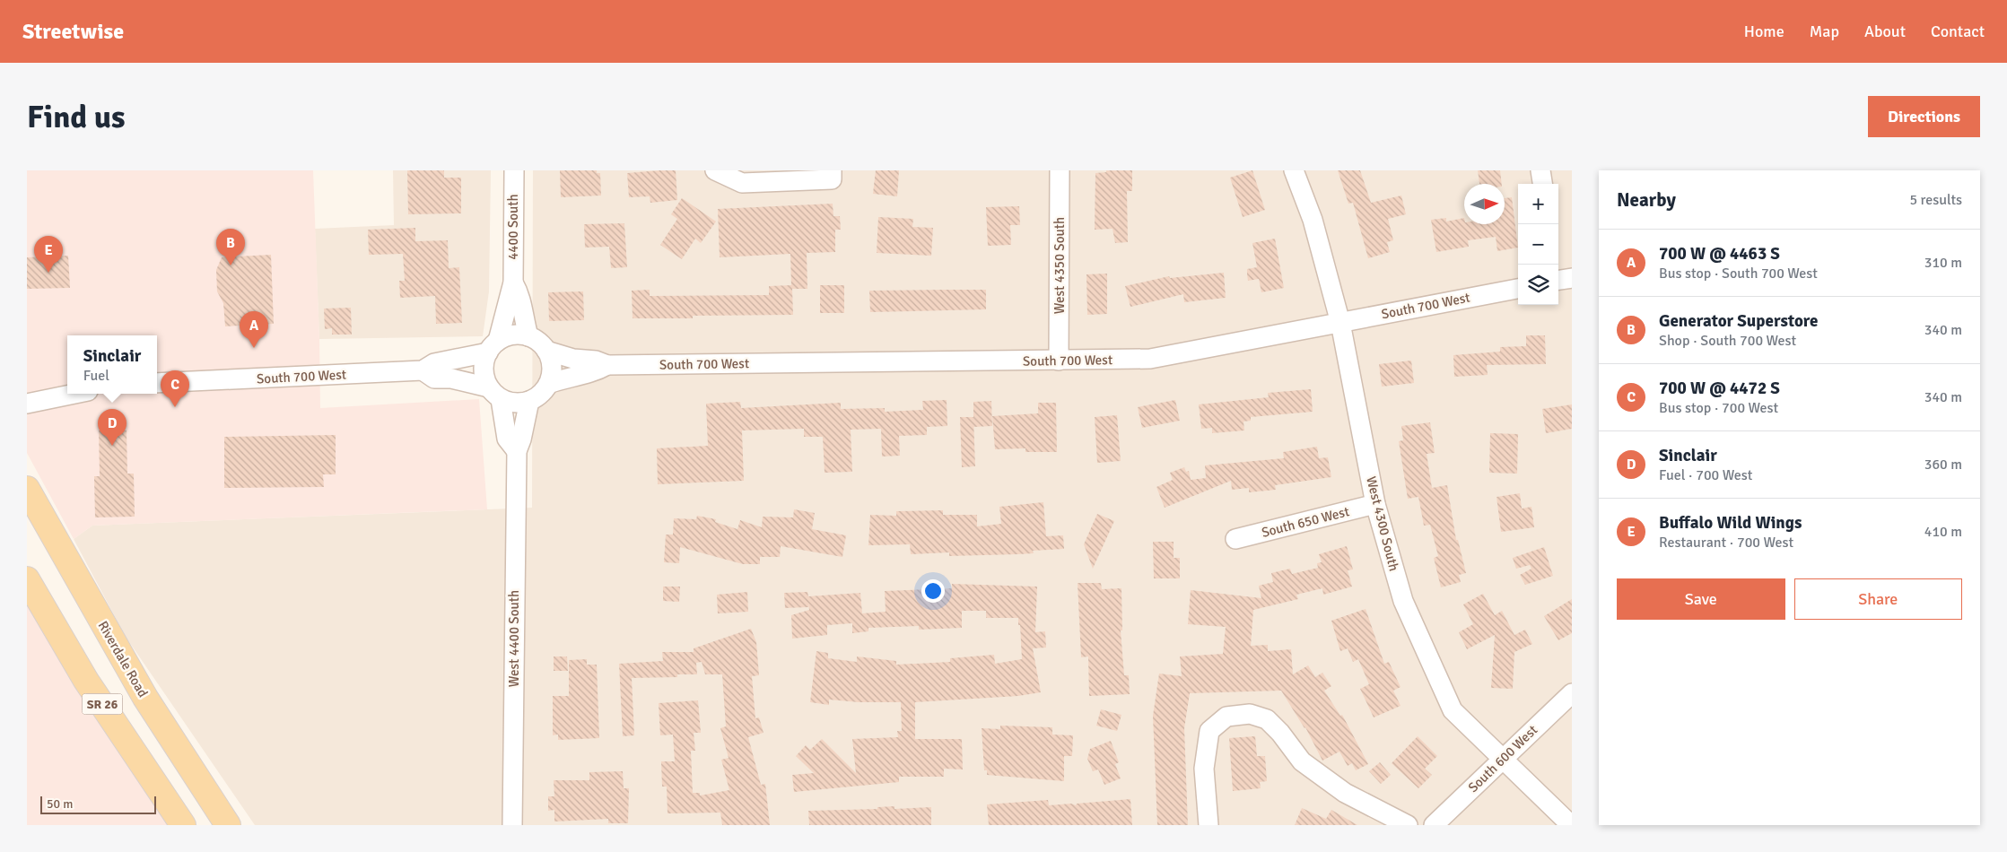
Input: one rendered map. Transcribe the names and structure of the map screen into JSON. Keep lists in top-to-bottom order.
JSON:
{
  "streets": {
    "main road": ["Riverdale Road", "SR 26"],
    "street": [
      "4400 South",
      "West 4350 South",
      "South 700 West",
      "South 650 West",
      "West 4300 South",
      "West 4400 South",
      "South 600 West"
    ]
  },
  "crossings": [
    ["West 4350 South", "South 700 West"],
    ["South 700 West", "West 4300 South"],
    ["South 700 West", "West 4400 South"],
    ["South 650 West", "West 4300 South"],
    ["West 4300 South", "South 600 West"]
  ],
  "scale_bar": "50 m",
  "north": "right",
  "page": {
    "header": "Streetwise",
    "nav": [
      "Home",
      "Map",
      "About",
      "Contact"
    ],
    "buttons": [
      "Directions",
      ["Save", "Share"]
    ],
    "title": "Find us",
    "heading": ["Nearby", "5 results"],
    "map_buttons": ["+", "−"],
    "pins": [
      "B",
      "E",
      "A",
      "C",
      "D"
    ],
    "list": [
      {
        "mark": "A",
        "name": "700 W @ 4463 S",
        "note": "Bus stop · South 700 West",
        "value": "310 m"
      },
      {
        "mark": "B",
        "name": "Generator Superstore",
        "note": "Shop · South 700 West",
        "value": "340 m"
      },
      {
        "mark": "C",
        "name": "700 W @ 4472 S",
        "note": "Bus stop · 700 West",
        "value": "340 m"
      },
      {
        "mark": "D",
        "name": "Sinclair",
        "note": "Fuel · 700 West",
        "value": "360 m"
      },
      {
        "mark": "E",
        "name": "Buffalo Wild Wings",
        "note": "Restaurant · 700 West",
        "value": "410 m"
      }
    ],
    "popup": ["Sinclair", "Fuel"],
    "scale": "50 m"
  }
}
